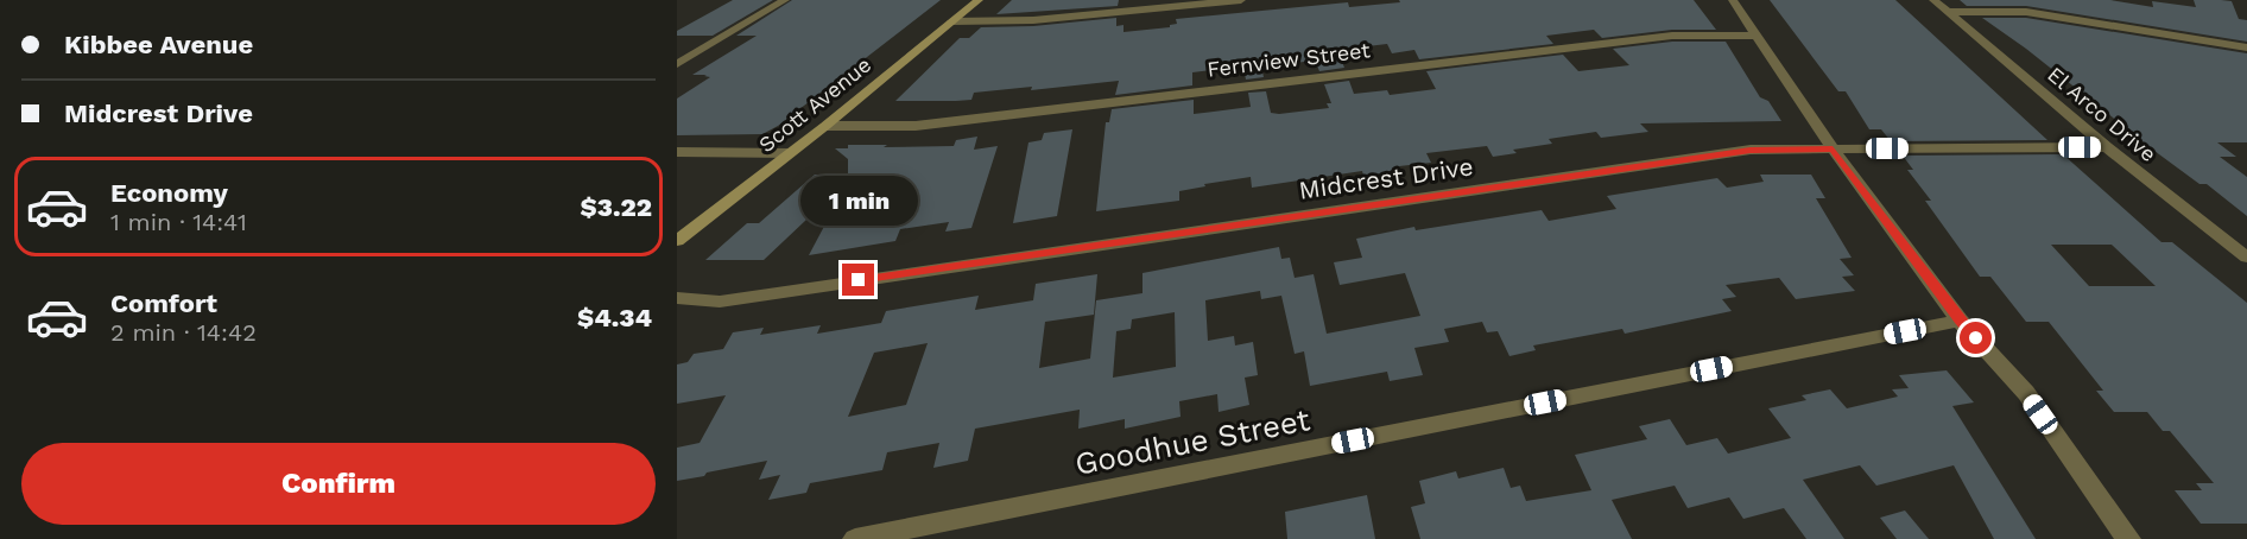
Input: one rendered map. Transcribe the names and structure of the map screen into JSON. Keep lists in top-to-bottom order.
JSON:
{
  "streets": {
    "street": [
      "Fernview Street",
      "Scott Avenue",
      "El Arco Drive",
      "Midcrest Drive",
      "Goodhue Street"
    ]
  },
  "crossings": [
    ["Fernview Street", "Scott Avenue"],
    ["El Arco Drive", "Midcrest Drive"]
  ],
  "page": {
    "banner": ["Kibbee Avenue", "Midcrest Drive"],
    "list": [
      {
        "name": "Economy",
        "note": "1 min · 14:41",
        "value": "$3.22"
      },
      {
        "name": "Comfort",
        "note": "2 min · 14:42",
        "value": "$4.34"
      }
    ],
    "bubble": "1 min",
    "buttons": "Confirm"
  }
}
